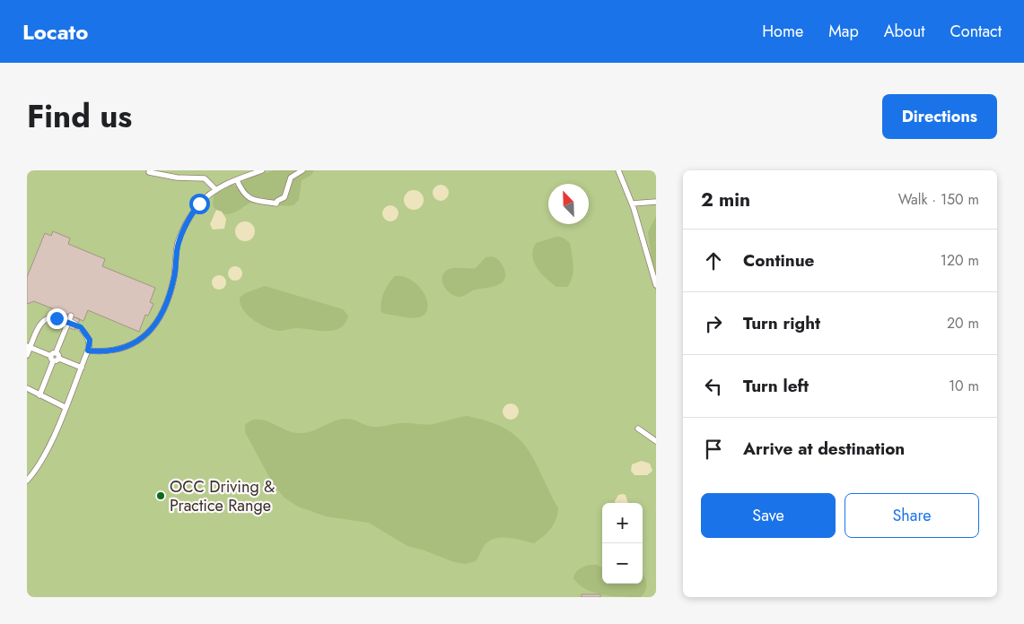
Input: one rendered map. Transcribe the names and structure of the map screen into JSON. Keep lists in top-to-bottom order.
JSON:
{
  "places": ["OCC Driving & Practice Range"],
  "north": "top left",
  "page": {
    "header": "Locato",
    "nav": [
      "Home",
      "Map",
      "About",
      "Contact"
    ],
    "title": "Find us",
    "buttons": [
      "Directions",
      ["Save", "Share"]
    ],
    "heading": ["2 min", "Walk · 150 m"],
    "list": [
      ["Continue", "120 m"],
      ["Turn right", "20 m"],
      ["Turn left", "10 m"],
      "Arrive at destination"
    ],
    "map_buttons": ["+", "−"]
  }
}
